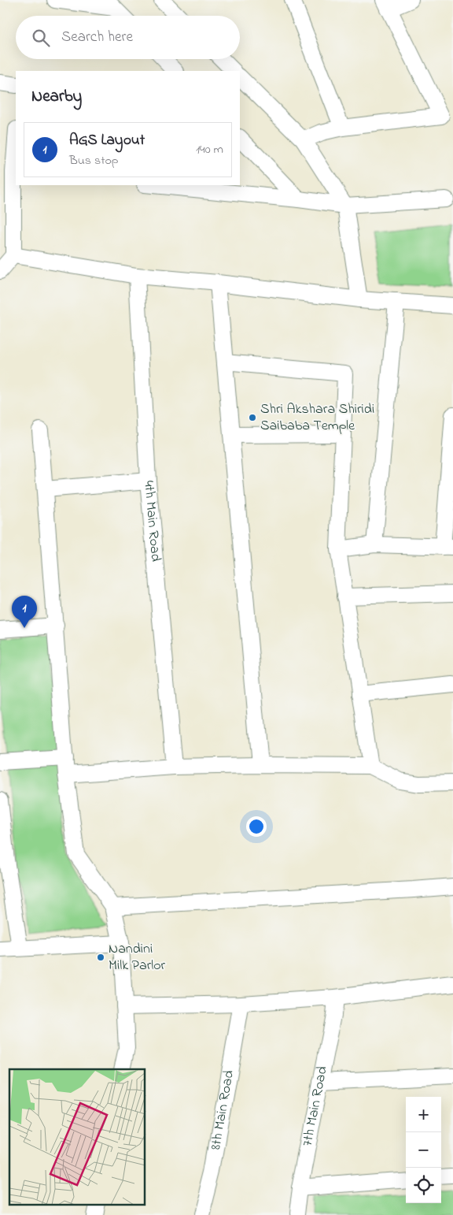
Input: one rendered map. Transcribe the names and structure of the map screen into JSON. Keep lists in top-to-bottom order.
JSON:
{
  "streets": {
    "street": ["4th Main Road", "7th Main Road", "8th Main Road"]
  },
  "places": ["Shri Akshara Shiridi Saibaba Temple", "Nandini Milk Parlor"],
  "page": {
    "search": "Search here",
    "heading": "Nearby",
    "list": [
      {
        "mark": "1",
        "name": "AGS Layout",
        "note": "Bus stop",
        "value": "140 m"
      }
    ],
    "pins": "1",
    "map_buttons": ["+", "−"]
  }
}
